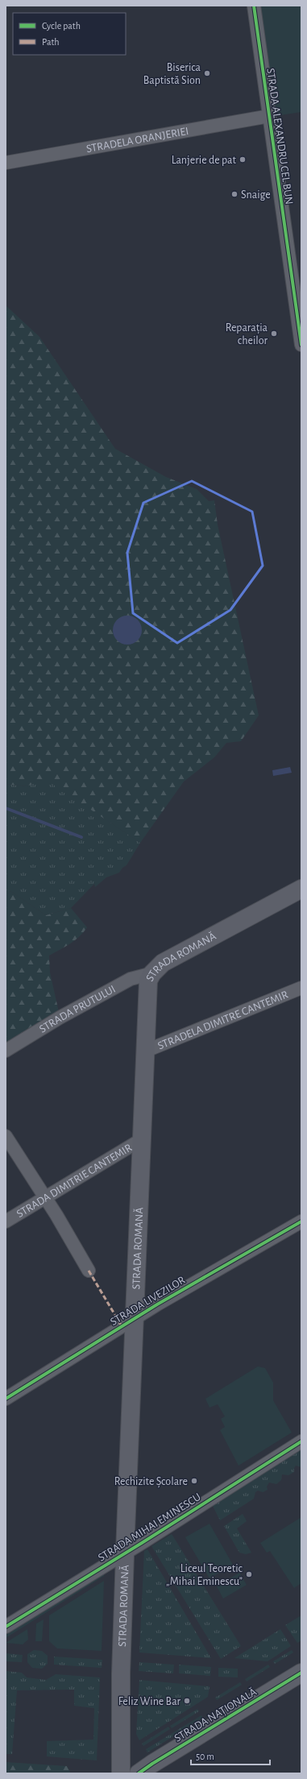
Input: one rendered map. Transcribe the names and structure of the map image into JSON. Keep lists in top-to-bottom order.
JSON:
{
  "streets": {
    "main road": ["STRADA ROMANĂ", "STRADA NAȚIONALĂ"],
    "street": [
      "STRADA ALEXANDRU CEL BUN",
      "STRADELA ORANJERIEI",
      "STRADA PRUTULUI",
      "STRADELA DIMITRE CANTEMIR",
      "STRADA DIMITRIE CANTEMIR",
      "STRADA LIVEZILOR",
      "STRADA MIHAI EMINESCU"
    ]
  },
  "crossings": [
    ["STRADA ALEXANDRU CEL BUN", "STRADELA ORANJERIEI"],
    ["STRADA ROMANĂ", "STRADA PRUTULUI"],
    ["STRADA ROMANĂ", "STRADELA DIMITRE CANTEMIR"],
    ["STRADA ROMANĂ", "STRADA DIMITRIE CANTEMIR"],
    ["STRADA ROMANĂ", "STRADA LIVEZILOR"],
    ["STRADA ROMANĂ", "STRADA MIHAI EMINESCU"]
  ],
  "places": [
    "Biserica Baptistă Sion",
    "Lanjerie de pat",
    "Snaige",
    "Reparația cheilor",
    "Rechizite Școlare",
    "Liceul Teoretic „Mihai Eminescu”",
    "Feliz Wine Bar"
  ],
  "legend": ["Cycle path", "Path"],
  "scale_bar": "50 m"
}
